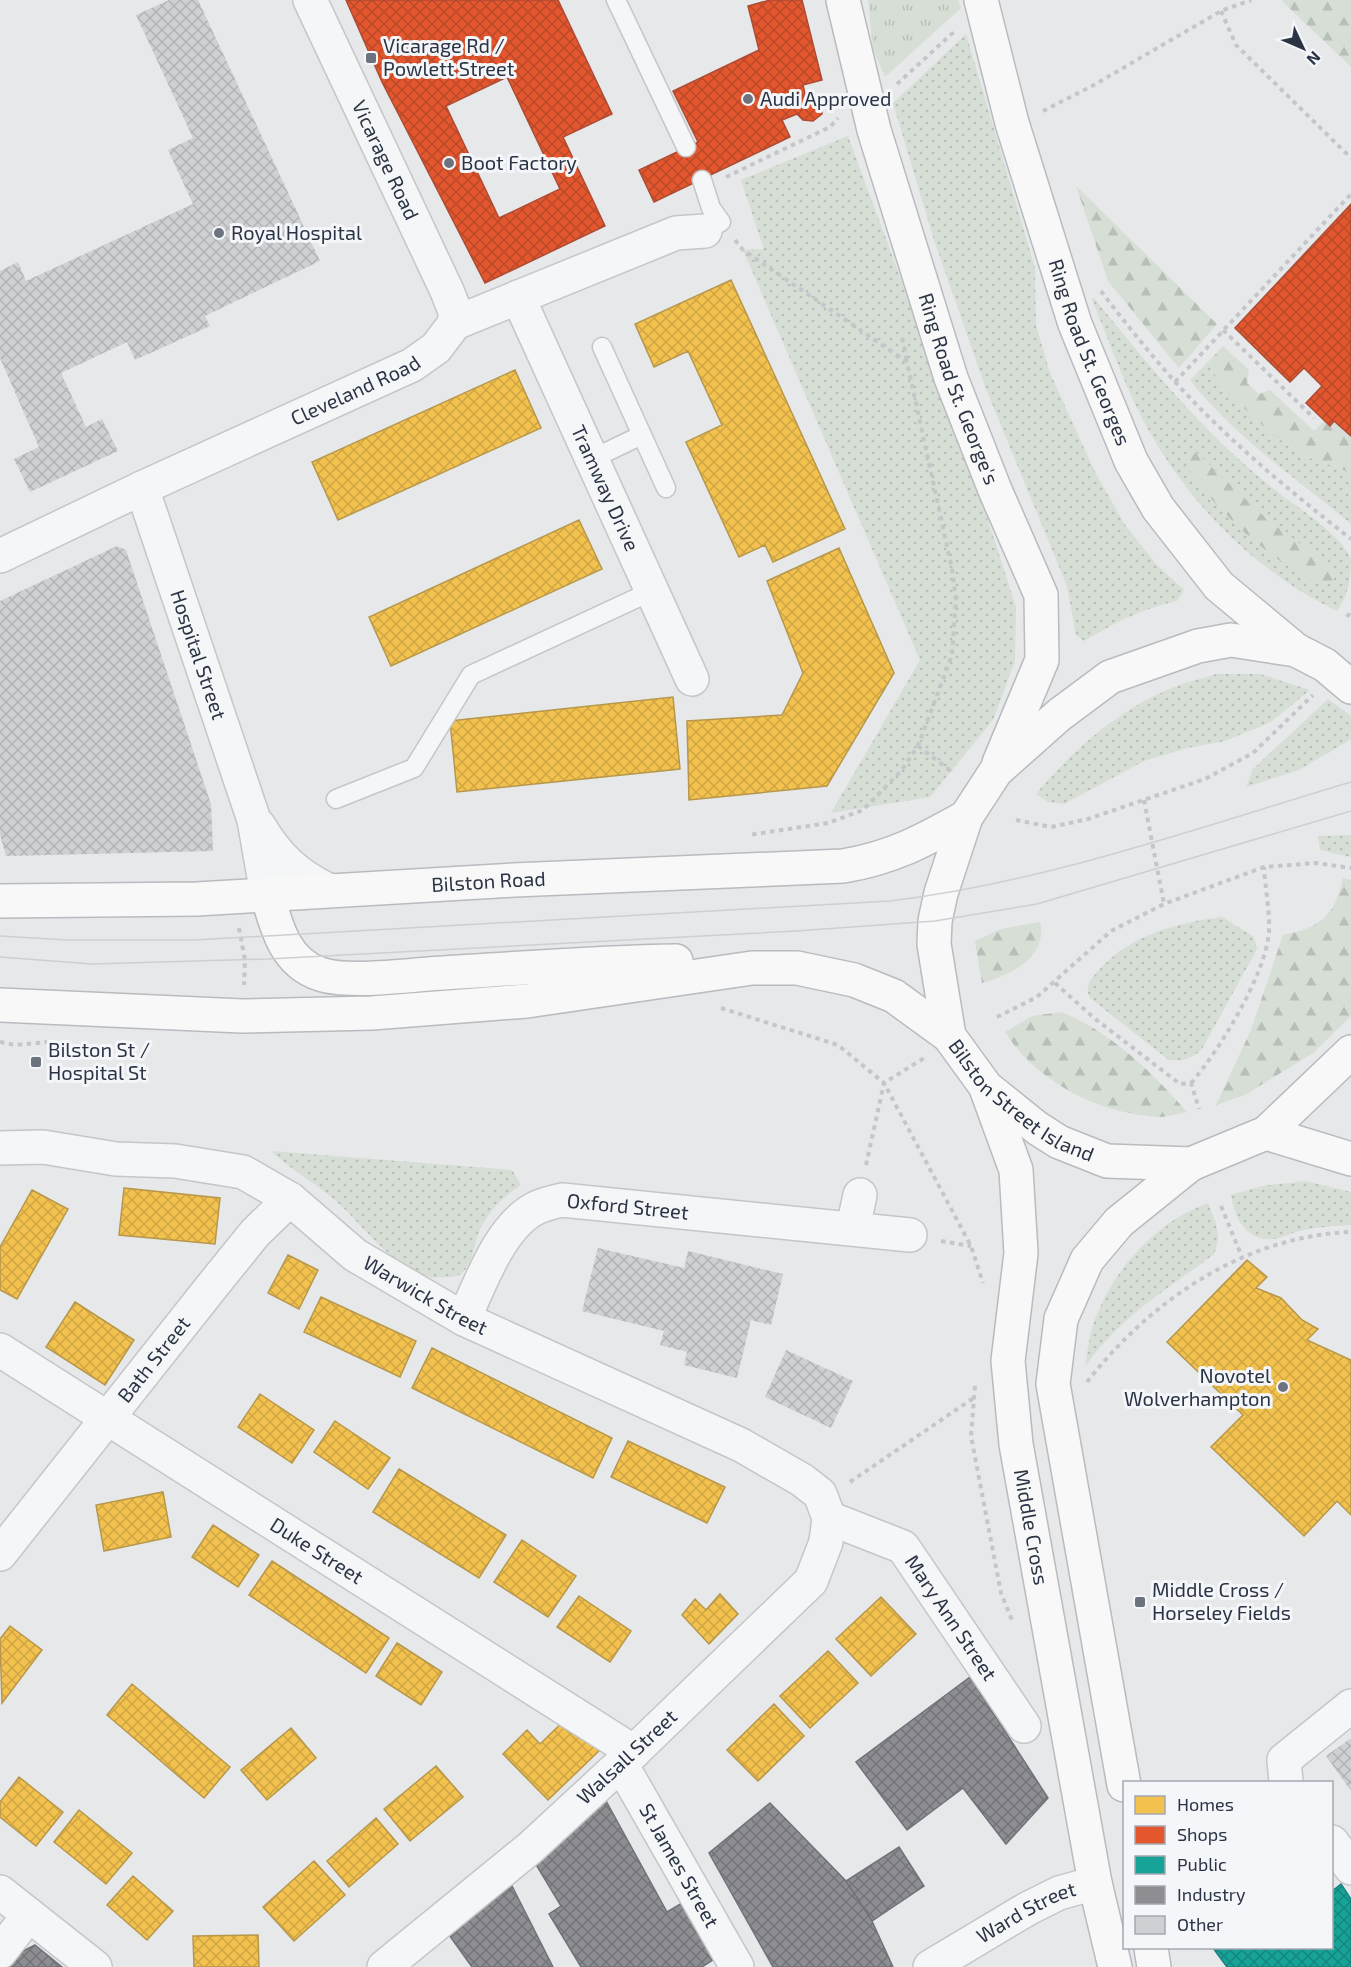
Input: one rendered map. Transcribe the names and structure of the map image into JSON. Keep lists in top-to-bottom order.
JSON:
{
  "streets": {
    "highway": [
      "Ring Road St. Georges",
      "Ring Road St. George's",
      "Bilston Road",
      "Bilston Street Island",
      "Middle Cross"
    ],
    "street": [
      "Vicarage Road",
      "Cleveland Road",
      "Tramway Drive",
      "Hospital Street",
      "Oxford Street",
      "Warwick Street",
      "Bath Street",
      "Duke Street",
      "Mary Ann Street",
      "Walsall Street",
      "St James Street",
      "Ward Street"
    ]
  },
  "crossings": [
    ["Vicarage Road", "Cleveland Road"],
    ["Ring Road St. Georges", "Bilston Street Island"],
    ["Cleveland Road", "Hospital Street"],
    ["Ring Road St. George's", "Bilston Street Island"],
    ["Bilston Road", "Bilston Street Island"],
    ["Bilston Street Island", "Middle Cross"],
    ["Oxford Street", "Warwick Street"],
    ["Warwick Street", "Bath Street"],
    ["Warwick Street", "Mary Ann Street"],
    ["Warwick Street", "Walsall Street"],
    ["Bath Street", "Duke Street"],
    ["Middle Cross", "Ward Street"],
    ["Duke Street", "Walsall Street"],
    ["Duke Street", "St James Street"],
    ["Mary Ann Street", "Walsall Street"],
    ["Walsall Street", "St James Street"]
  ],
  "places": {
    "transit": ["Vicarage Rd / Powlett Street", "Bilston St / Hospital St", "Middle Cross / Horseley Fields"],
    "other": [
      "Audi Approved",
      "Boot Factory",
      "Royal Hospital",
      "Novotel Wolverhampton"
    ]
  },
  "legend": [
    "Homes",
    "Shops",
    "Public",
    "Industry",
    "Other"
  ],
  "north": "bottom right"
}
